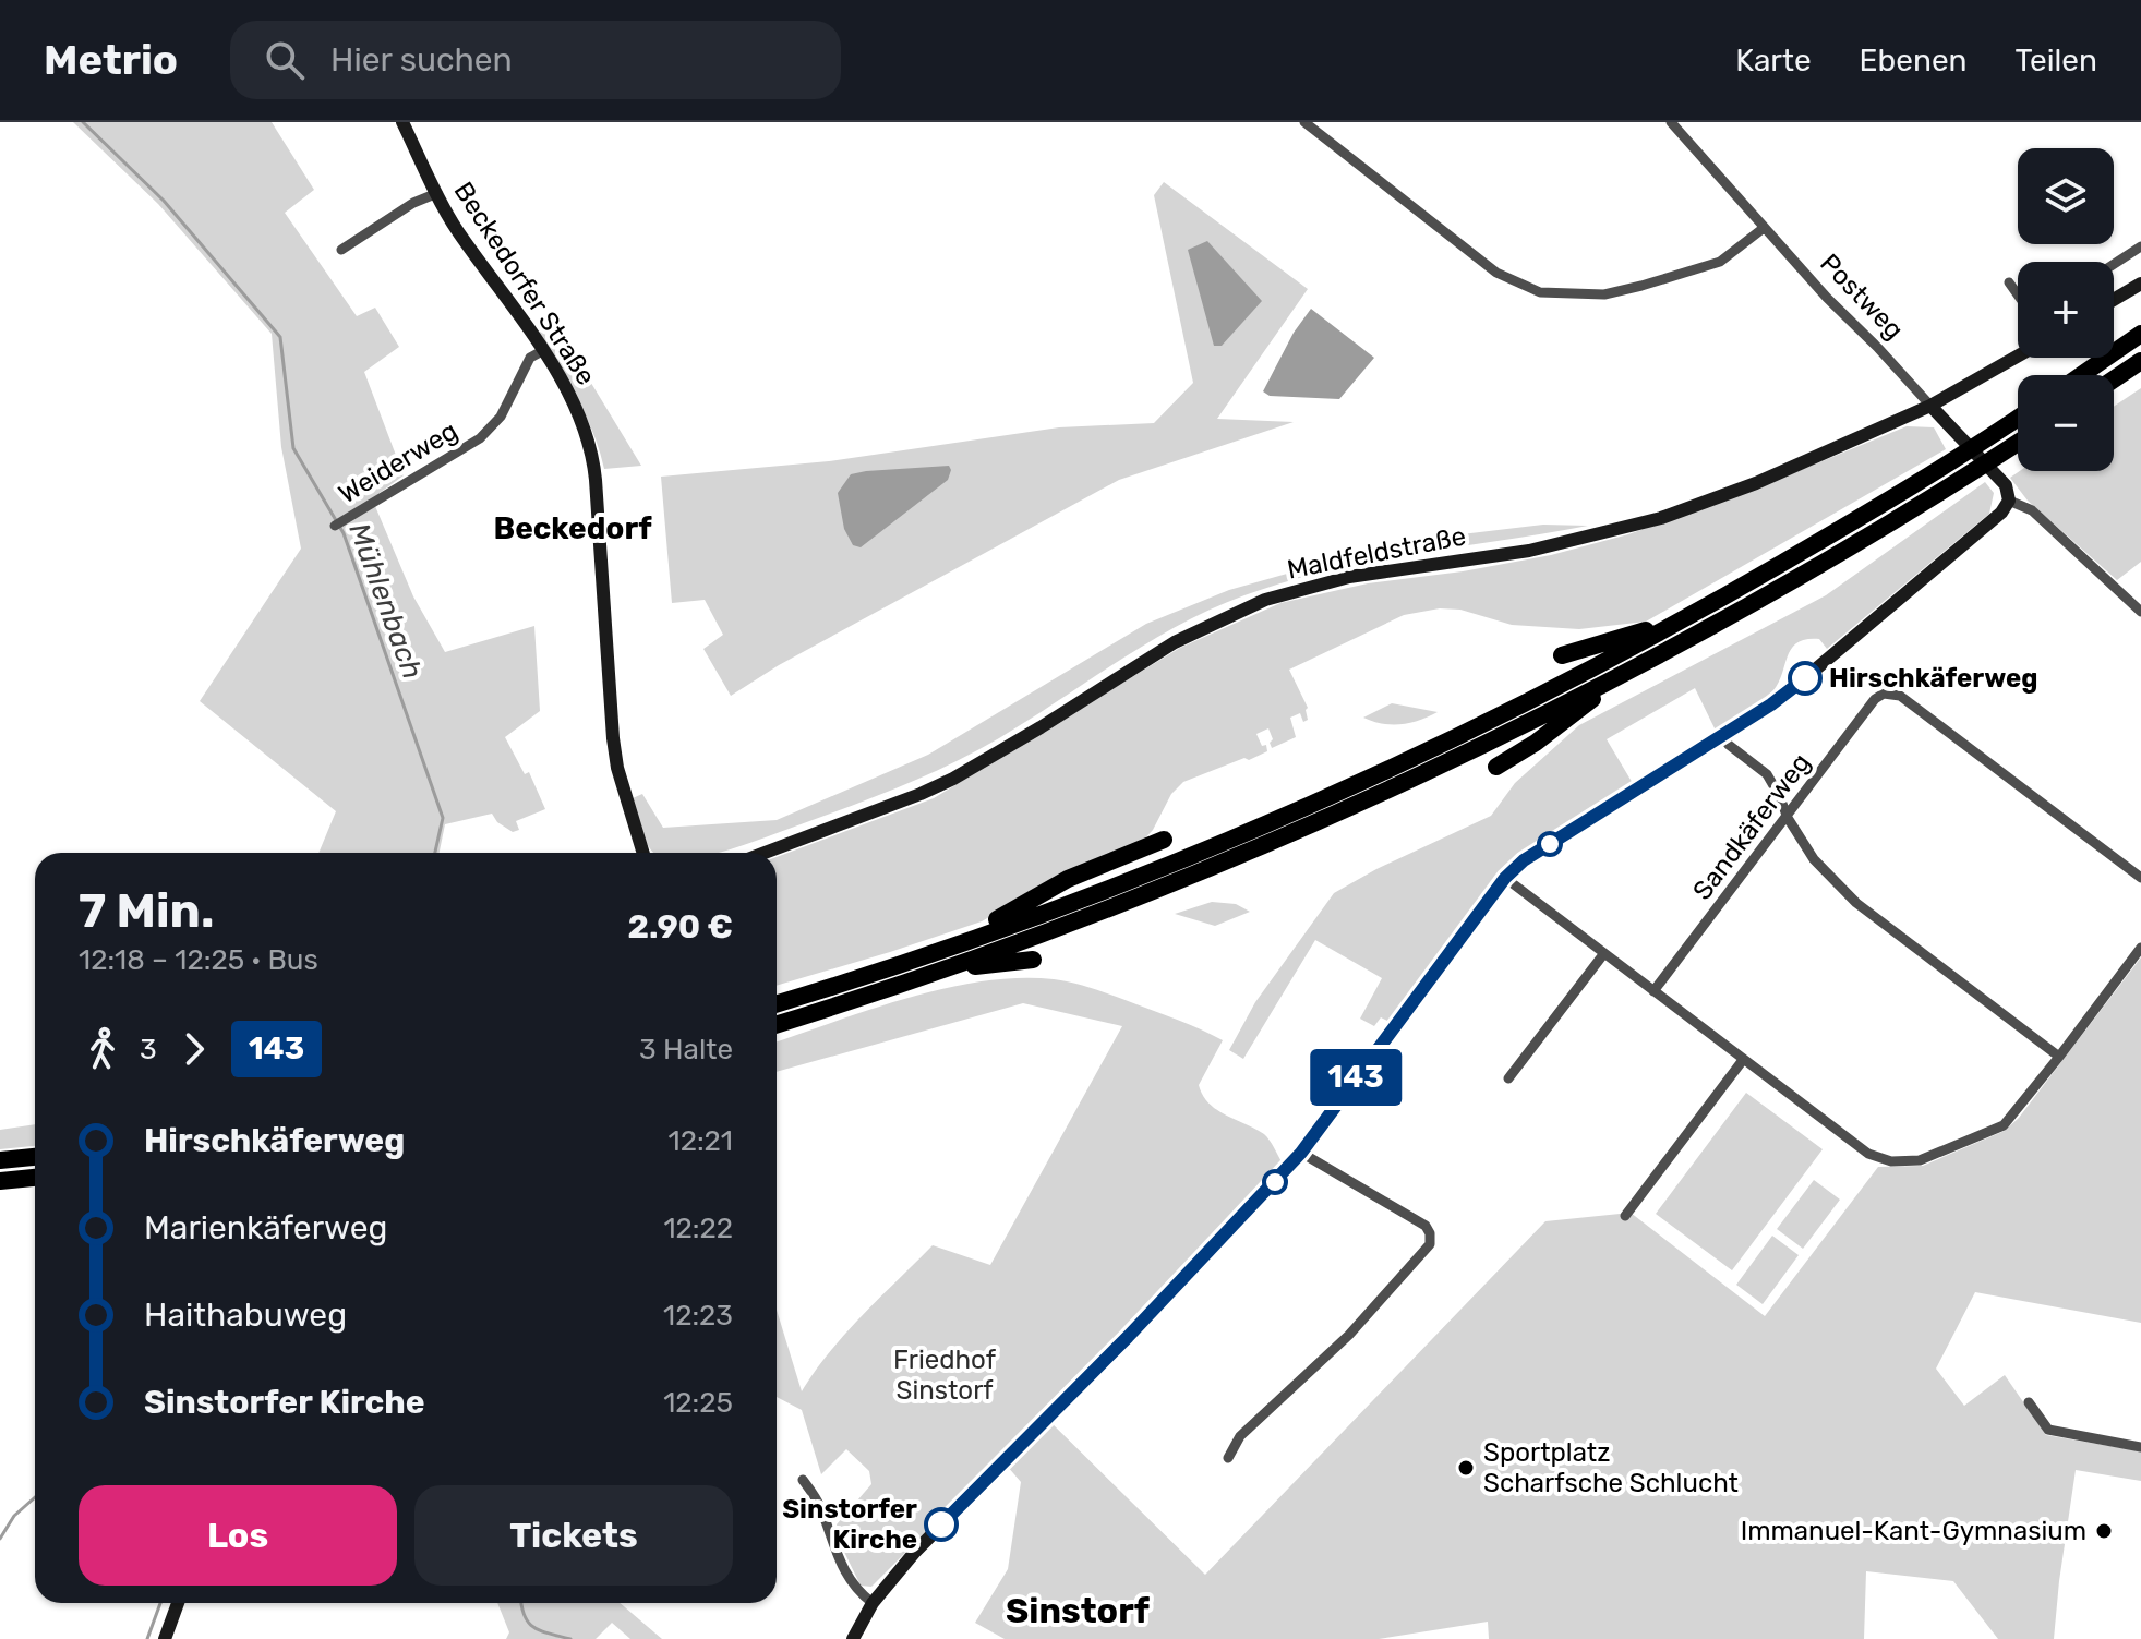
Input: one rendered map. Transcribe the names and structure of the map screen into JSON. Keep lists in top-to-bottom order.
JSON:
{
  "streets": {
    "street": [
      "Beckedorfer Straße",
      "Postweg",
      "Weiderweg",
      "Maldfeldstraße",
      "Sandkäferweg"
    ]
  },
  "crossings": [
    ["Beckedorfer Straße", "Weiderweg"],
    ["Postweg", "Maldfeldstraße"]
  ],
  "districts": ["Beckedorf", "Sinstorf"],
  "water": ["Mühlenbach"],
  "parks": ["Friedhof Sinstorf"],
  "places": [
    "Hirschkäferweg",
    "Sportplatz Scharfsche Schlucht",
    "Sinstorfer Kirche",
    "Immanuel-Kant-Gymnasium"
  ],
  "lines": ["bus line 143"],
  "page": {
    "header": "Metrio",
    "search": "Hier suchen",
    "nav": ["Karte", "Ebenen", "Teilen"],
    "on_map": "143",
    "map_buttons": ["+", "−"],
    "heading": ["7 Min.", "12:18 – 12:25 · Bus", "2.90 €"],
    "legs": ["3", "143", "3 Halte"],
    "list": [
      {
        "name": "Hirschkäferweg",
        "value": "12:21"
      },
      {
        "name": "Marienkäferweg",
        "value": "12:22"
      },
      {
        "name": "Haithabuweg",
        "value": "12:23"
      },
      {
        "name": "Sinstorfer Kirche",
        "value": "12:25"
      }
    ],
    "buttons": ["Los", "Tickets"]
  }
}
